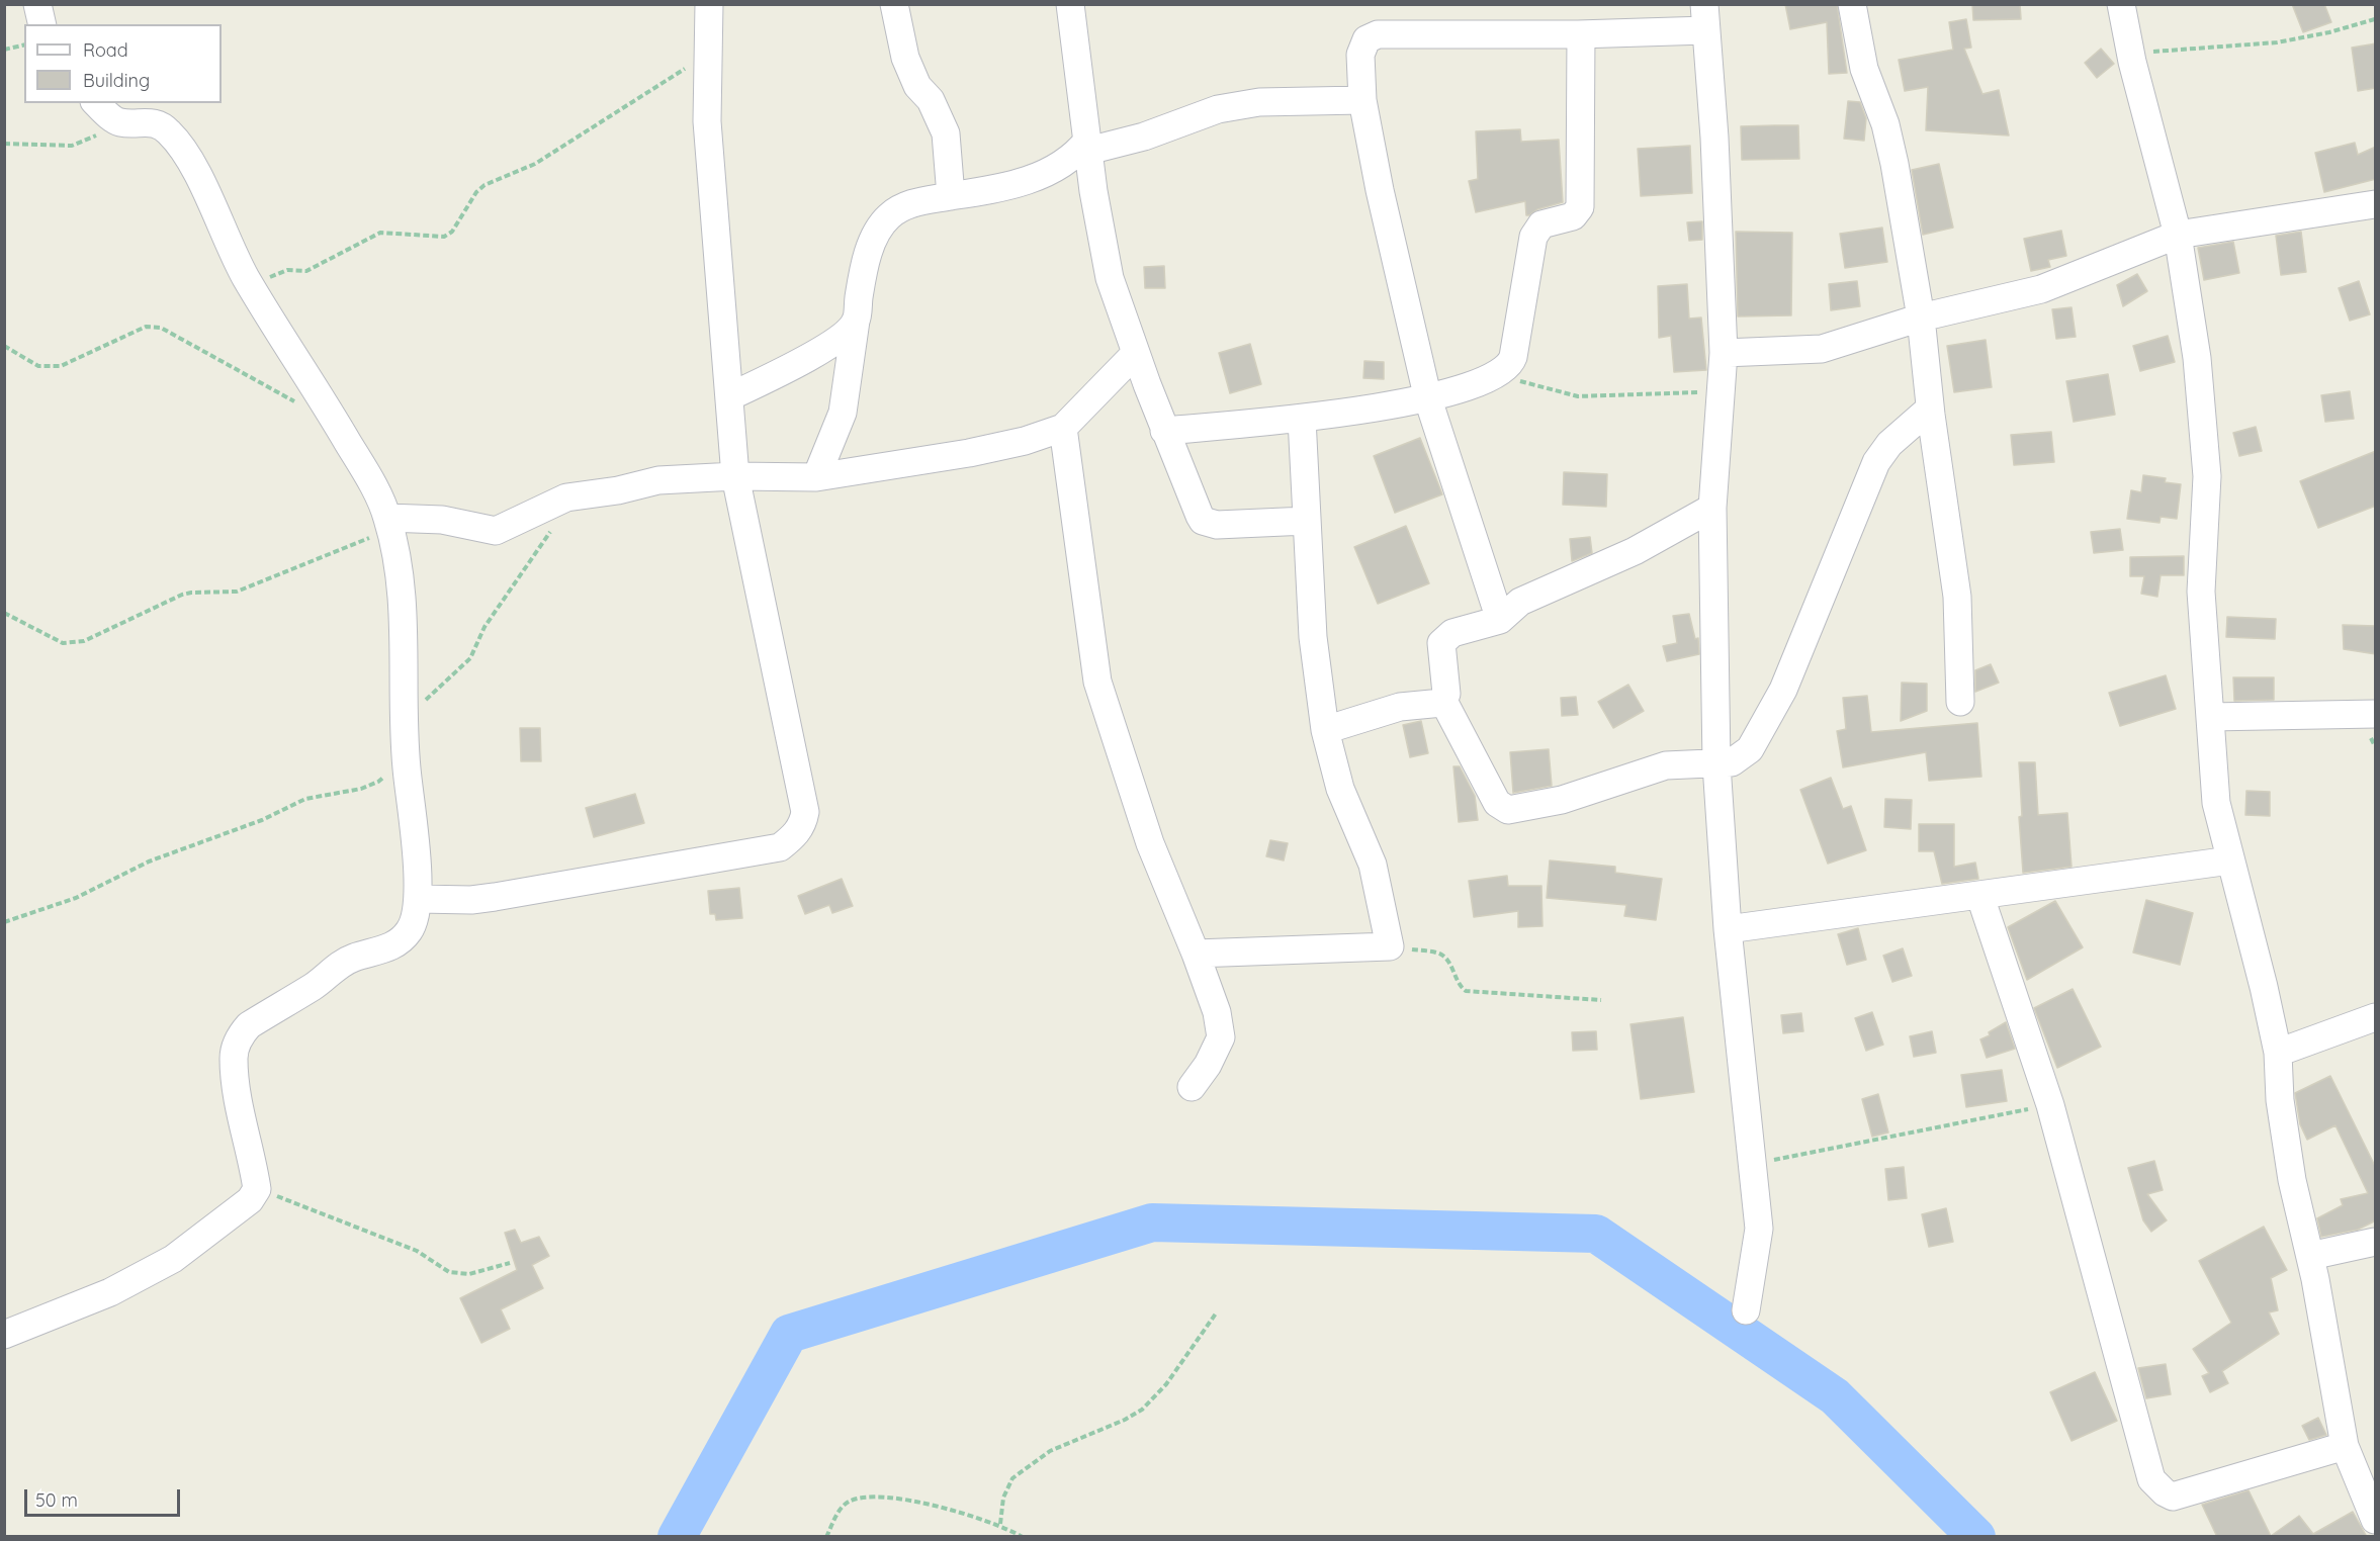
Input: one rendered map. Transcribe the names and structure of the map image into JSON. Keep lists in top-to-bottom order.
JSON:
{
  "legend": ["Road", "Building"],
  "scale_bar": "50 m"
}
